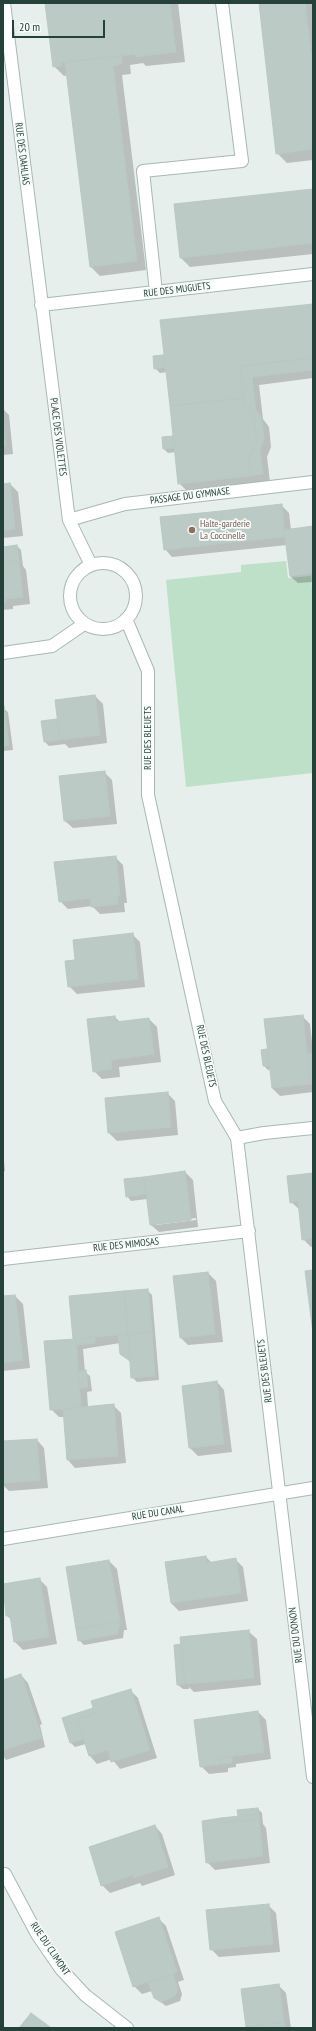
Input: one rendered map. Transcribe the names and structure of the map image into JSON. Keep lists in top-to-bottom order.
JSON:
{
  "streets": {
    "street": [
      "RUE DES DAHLIAS",
      "RUE DES MUGUETS",
      "PLACE DES VIOLETTES",
      "PASSAGE DU GYMNASE",
      "RUE DES BLEUETS",
      "RUE DES MIMOSAS",
      "RUE DU CANAL",
      "RUE DU DONON",
      "RUE DU CLIMONT"
    ]
  },
  "crossings": [
    ["RUE DES DAHLIAS", "RUE DES MUGUETS"],
    ["RUE DES DAHLIAS", "PLACE DES VIOLETTES"],
    ["RUE DES MUGUETS", "PLACE DES VIOLETTES"],
    ["PLACE DES VIOLETTES", "PASSAGE DU GYMNASE"],
    ["PLACE DES VIOLETTES", "RUE DES BLEUETS"],
    ["RUE DES BLEUETS", "RUE DES MIMOSAS"],
    ["RUE DES BLEUETS", "RUE DU CANAL"],
    ["RUE DES BLEUETS", "RUE DU DONON"],
    ["RUE DU CANAL", "RUE DU DONON"]
  ],
  "places": ["Halte-garderie La Coccinelle"],
  "scale_bar": "20 m"
}
